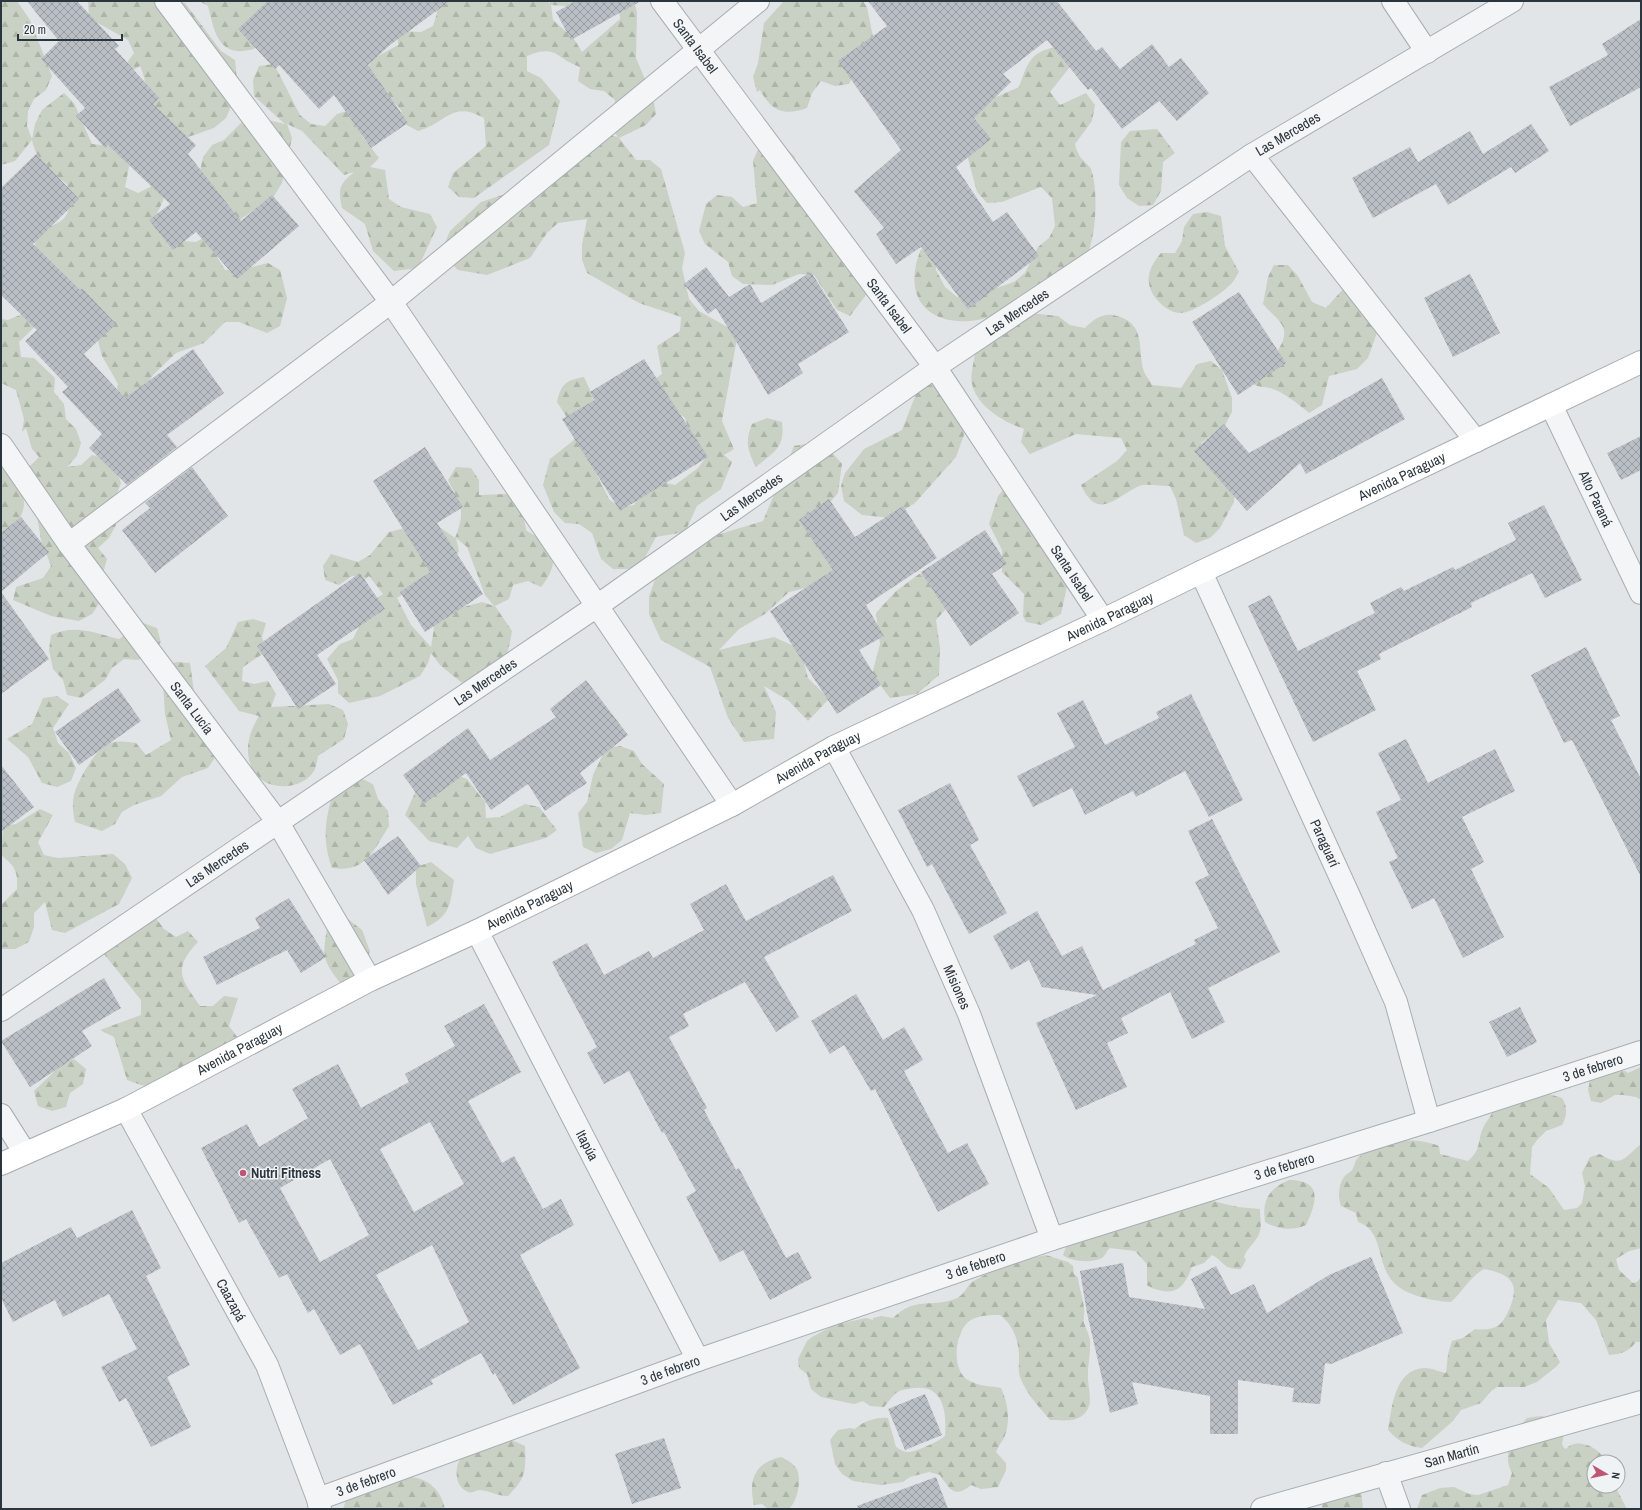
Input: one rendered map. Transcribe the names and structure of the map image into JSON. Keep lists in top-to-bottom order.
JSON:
{
  "streets": {
    "street": [
      "Santa Isabel",
      "Las Mercedes",
      "Avenida Paraguay",
      "Alto Paraná",
      "Santa Lucía",
      "Paraguarí",
      "Misiones",
      "3 de febrero",
      "Itapúa",
      "Caazapá",
      "San Martín"
    ]
  },
  "crossings": [
    ["Santa Isabel", "Las Mercedes"],
    ["Santa Isabel", "Avenida Paraguay"],
    ["Las Mercedes", "Santa Lucía"],
    ["Avenida Paraguay", "Alto Paraná"],
    ["Avenida Paraguay", "Santa Lucía"],
    ["Avenida Paraguay", "Paraguarí"],
    ["Avenida Paraguay", "Misiones"],
    ["Avenida Paraguay", "Itapúa"],
    ["Avenida Paraguay", "Caazapá"],
    ["Paraguarí", "3 de febrero"],
    ["Misiones", "3 de febrero"],
    ["3 de febrero", "Itapúa"],
    ["3 de febrero", "Caazapá"]
  ],
  "places": ["Nutri Fitness"],
  "scale_bar": "20 m",
  "north": "right"
}
